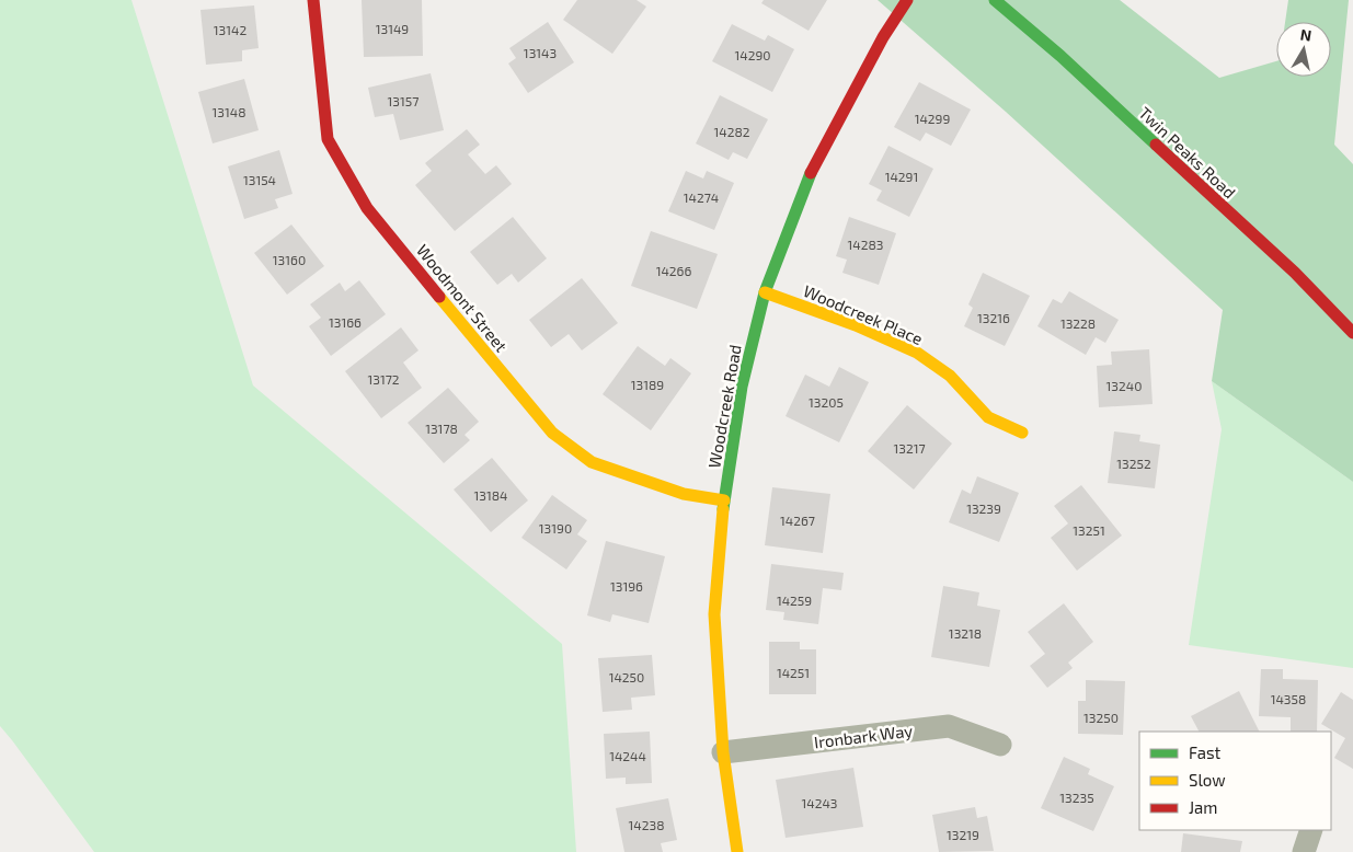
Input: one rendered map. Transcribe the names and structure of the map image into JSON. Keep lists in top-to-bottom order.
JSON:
{
  "streets": {
    "street": [
      "Twin Peaks Road",
      "Woodmont Street",
      "Woodcreek Place",
      "Woodcreek Road",
      "Ironbark Way"
    ]
  },
  "crossings": [
    ["Woodmont Street", "Woodcreek Road"],
    ["Woodcreek Place", "Woodcreek Road"],
    ["Woodcreek Road", "Ironbark Way"]
  ],
  "house_numbers": [
    "13149",
    "13142",
    "13143",
    "14290",
    "13157",
    "13148",
    "14299",
    "14282",
    "14291",
    "13154",
    "14274",
    "14283",
    "13160",
    "14266",
    "13216",
    "13166",
    "13228",
    "13172",
    "13189",
    "13240",
    "13205",
    "13178",
    "13217",
    "13252",
    "13184",
    "13239",
    "14267",
    "13190",
    "13251",
    "13196",
    "14259",
    "13218",
    "14251",
    "14250",
    "14358",
    "13250",
    "14244",
    "13235",
    "14243",
    "14238",
    "13219"
  ],
  "legend": ["Fast", "Slow", "Jam"],
  "north": "top"
}
